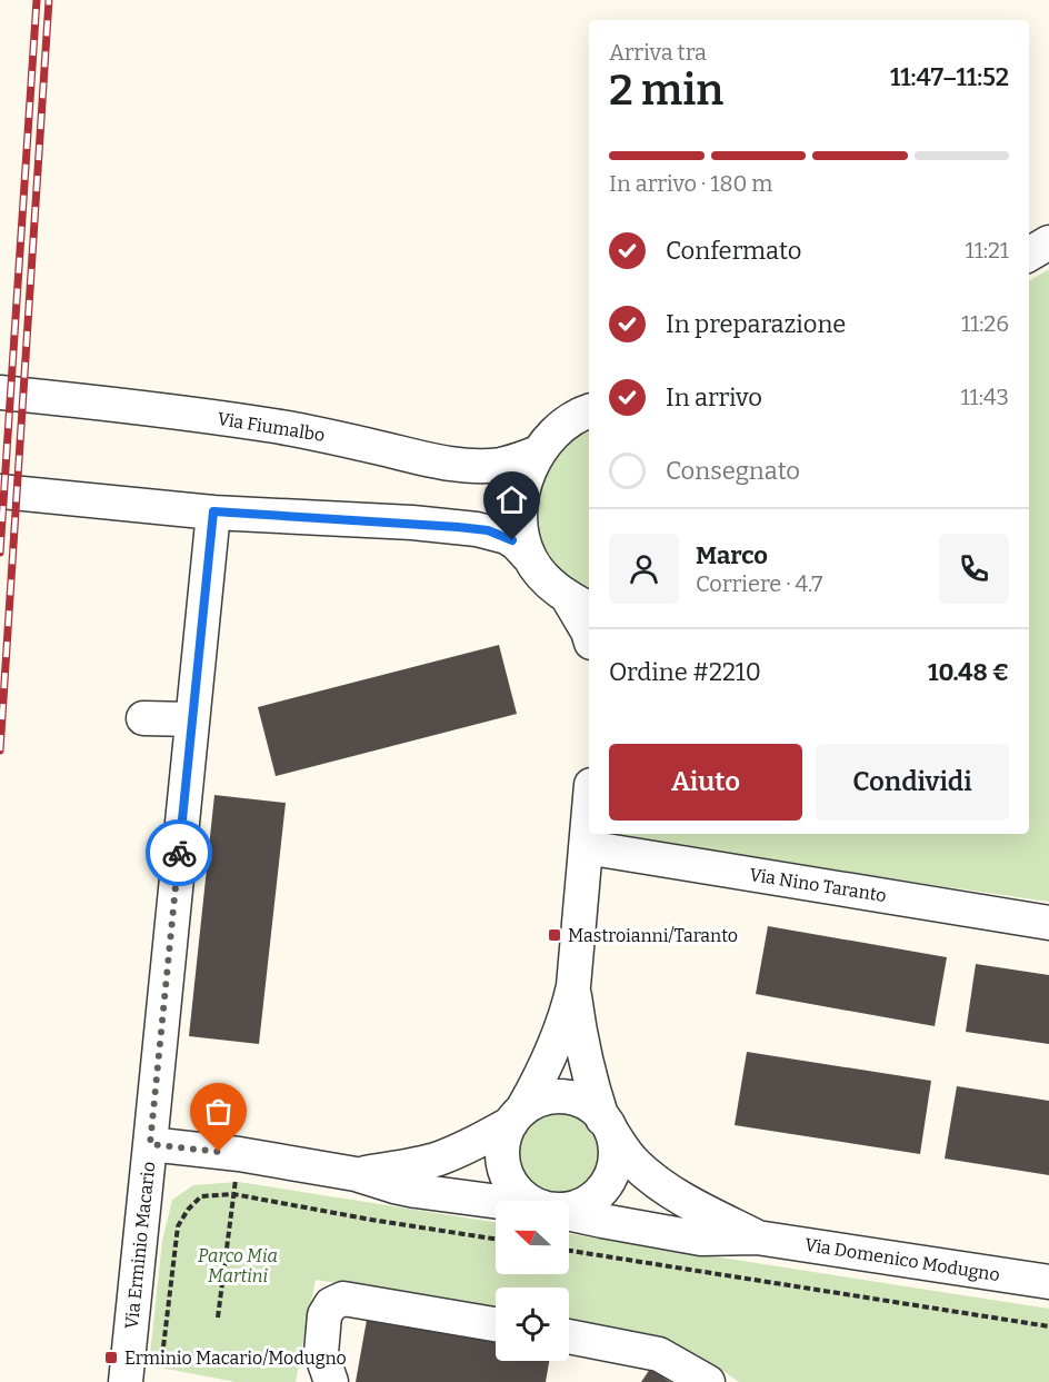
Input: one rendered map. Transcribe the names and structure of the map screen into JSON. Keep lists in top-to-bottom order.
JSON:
{
  "streets": {
    "street": [
      "Via Fiumalbo",
      "Via Nino Taranto",
      "Via Erminio Macario",
      "Via Domenico Modugno"
    ]
  },
  "crossings": [
    ["Via Erminio Macario", "Via Domenico Modugno"]
  ],
  "parks": ["Parco Mia Martini"],
  "places": {
    "transit": ["Mastroianni/Taranto", "Erminio Macario/Modugno"]
  },
  "north": "left",
  "page": {
    "heading": ["2 min", "Arriva tra", "11:47–11:52"],
    "panel": [
      "Marco",
      "Corriere · 4.7",
      "Ordine #2210",
      "10.48 €"
    ],
    "bar": "In arrivo · 180 m",
    "list": [
      ["Confermato", "11:21"],
      ["In preparazione", "11:26"],
      ["In arrivo", "11:43"],
      "Consegnato"
    ],
    "buttons": ["Aiuto", "Condividi"]
  }
}
